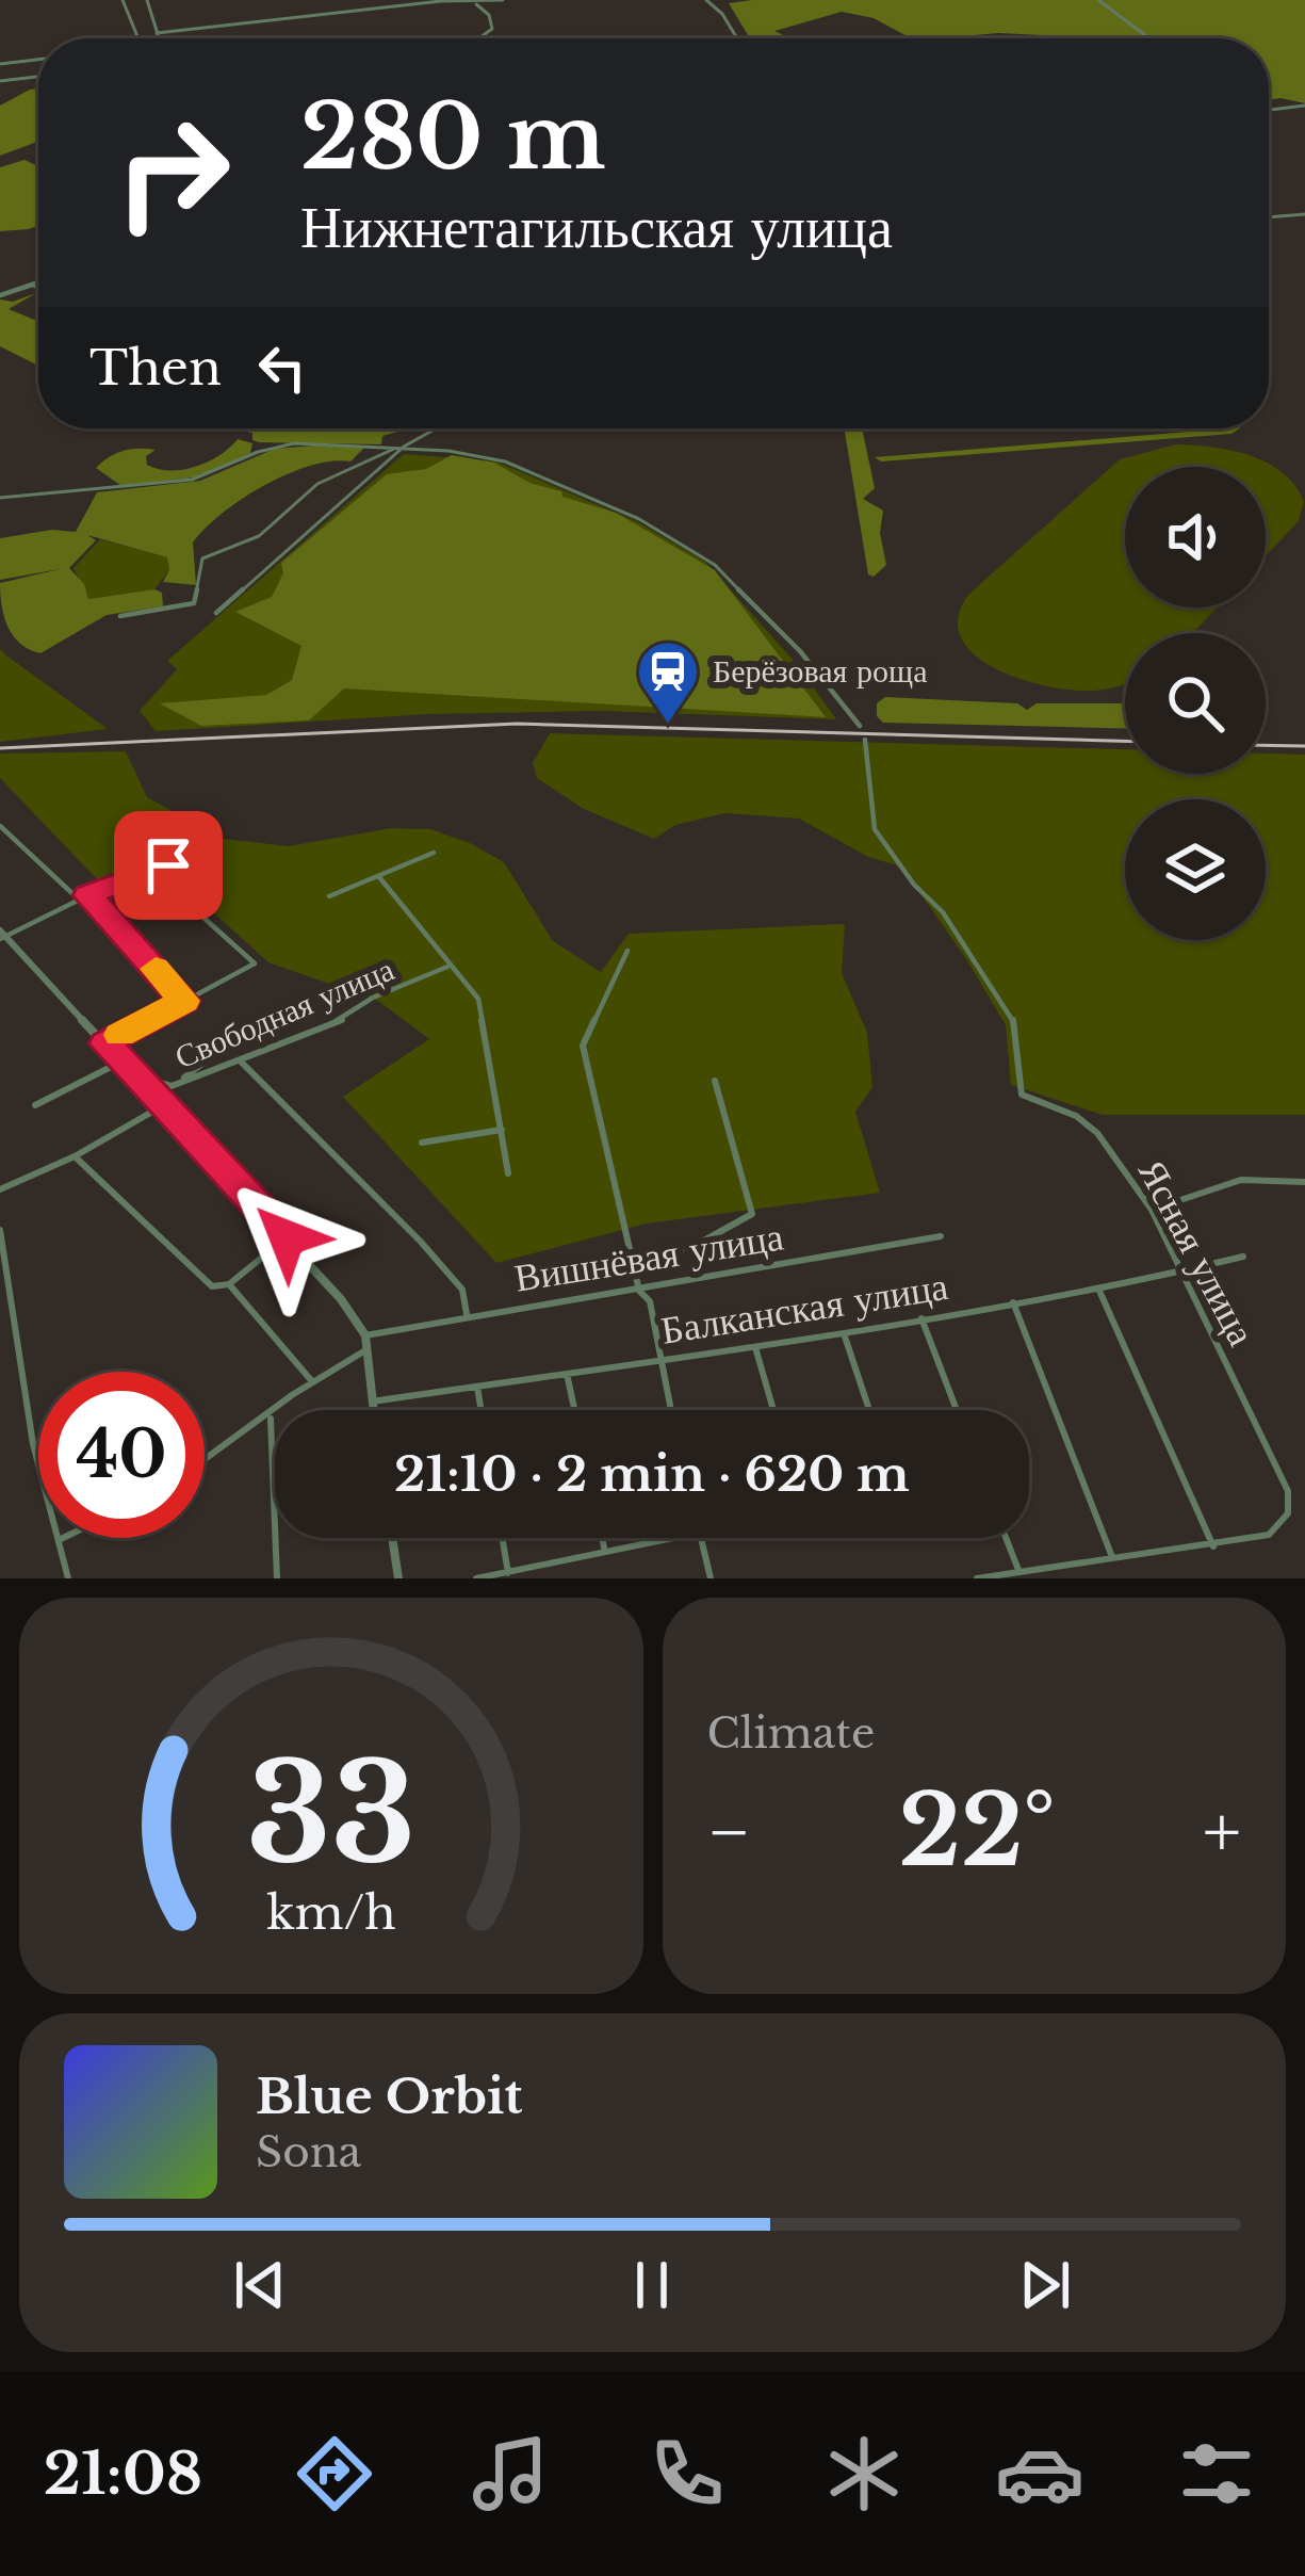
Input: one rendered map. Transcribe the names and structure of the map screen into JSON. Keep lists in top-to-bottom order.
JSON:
{
  "streets": {
    "street": [
      "Свободная улица",
      "Ясная улица",
      "Вишнёвая улица",
      "Балканская улица"
    ]
  },
  "crossings": [
    ["Ясная улица", "Балканская улица"]
  ],
  "places": {
    "station": ["Берёзовая роща"]
  },
  "page": {
    "turn": ["280 m", "Нижнетагильская улица"],
    "then": "Then",
    "limit": "40",
    "trip": "21:10 · 2 min · 620 m",
    "tile": "Climate",
    "heat": ["−", "22°", "+"],
    "song": ["Blue Orbit", "Sona"],
    "tabs": "21:08",
    "gauge": ["33", "km/h"]
  }
}
